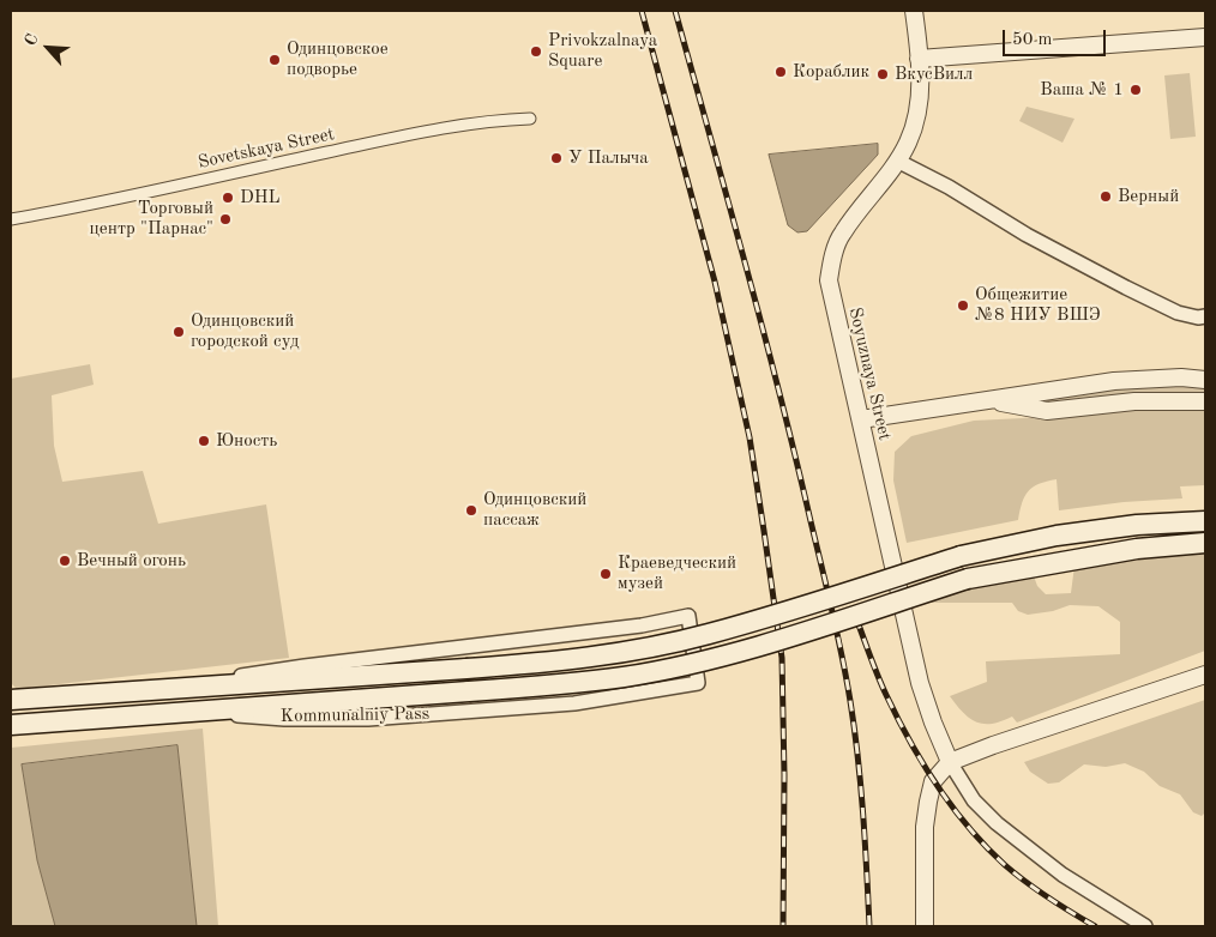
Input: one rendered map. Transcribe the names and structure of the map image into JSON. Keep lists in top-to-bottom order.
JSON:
{
  "streets": {
    "main road": ["Kommunalniy Pass"],
    "street": ["Sovetskaya Street", "Soyuznaya Street"]
  },
  "places": [
    "Privokzalnaya Square",
    "Одинцовское подворье",
    "Кораблик",
    "ВкусВилл",
    "Ваша № 1",
    "У Палыча",
    "Верный",
    "DHL",
    "Торговый центр \"Парнас\"",
    "Общежитие №8 НИУ ВШЭ",
    "Одинцовский городской суд",
    "Юность",
    "Одинцовский пассаж",
    "Вечный огонь",
    "Краеведческий музей"
  ],
  "scale_bar": "50 m",
  "north": "top left"
}
